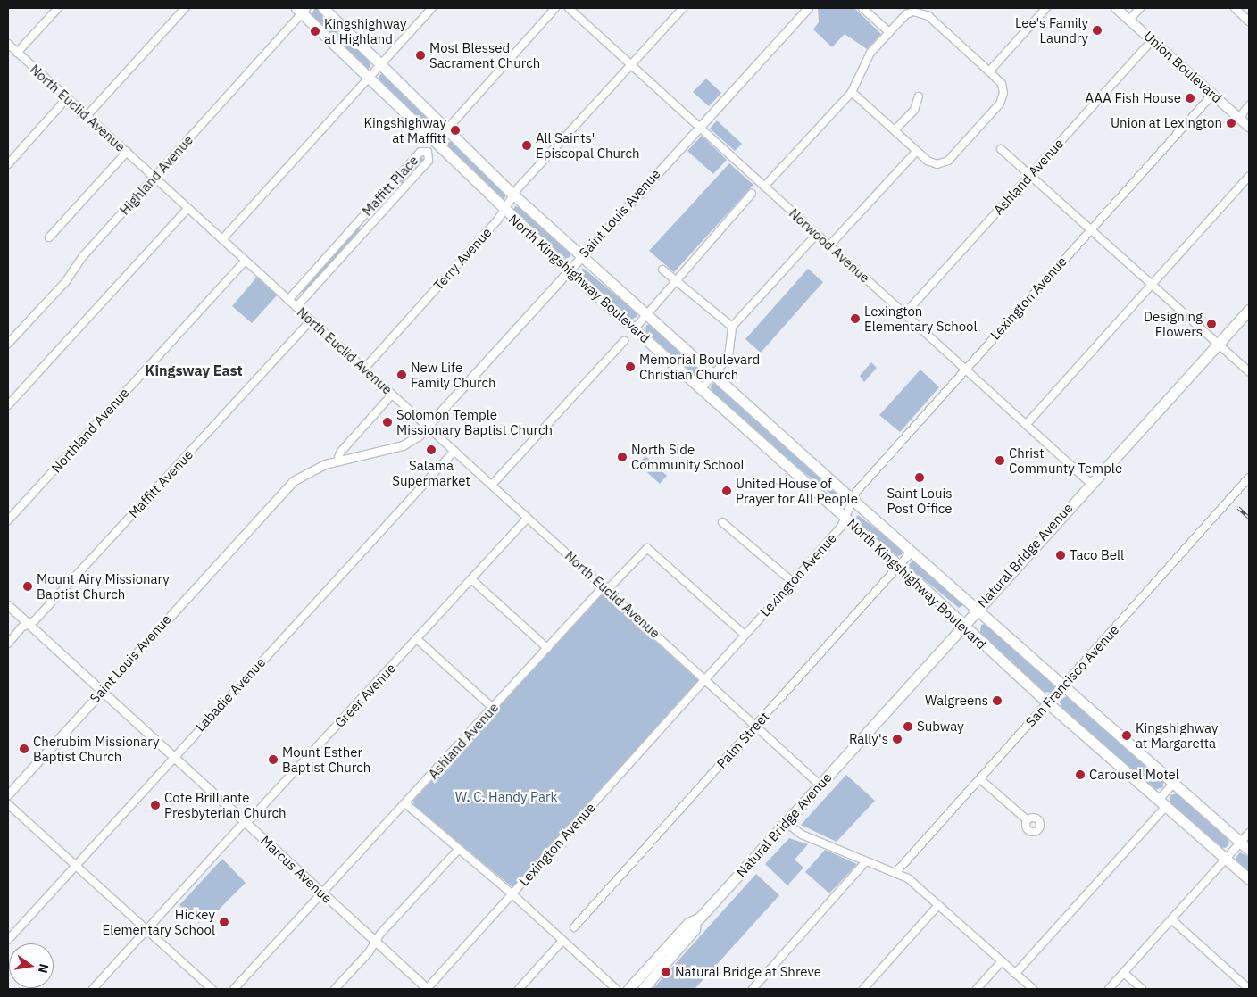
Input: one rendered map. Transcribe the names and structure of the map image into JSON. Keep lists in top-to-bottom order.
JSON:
{
  "streets": {
    "main road": ["Union Boulevard", "North Kingshighway Boulevard", "Natural Bridge Avenue"],
    "street": [
      "North Euclid Avenue",
      "Highland Avenue",
      "Ashland Avenue",
      "Maffitt Place",
      "Saint Louis Avenue",
      "Norwood Avenue",
      "Terry Avenue",
      "Lexington Avenue",
      "Northland Avenue",
      "Maffitt Avenue",
      "San Francisco Avenue",
      "Labadie Avenue",
      "Greer Avenue",
      "Palm Street",
      "Marcus Avenue"
    ]
  },
  "crossings": [
    ["Union Boulevard", "Ashland Avenue"],
    ["Union Boulevard", "Lexington Avenue"],
    ["North Euclid Avenue", "Highland Avenue"],
    ["North Euclid Avenue", "Ashland Avenue"],
    ["North Euclid Avenue", "Maffitt Place"],
    ["North Euclid Avenue", "Saint Louis Avenue"],
    ["North Euclid Avenue", "Terry Avenue"],
    ["North Euclid Avenue", "Lexington Avenue"],
    ["North Euclid Avenue", "Northland Avenue"],
    ["North Euclid Avenue", "Maffitt Avenue"],
    ["North Euclid Avenue", "Natural Bridge Avenue"],
    ["North Euclid Avenue", "Labadie Avenue"],
    ["North Euclid Avenue", "Greer Avenue"],
    ["North Euclid Avenue", "Palm Street"],
    ["Highland Avenue", "North Kingshighway Boulevard"],
    ["Ashland Avenue", "Norwood Avenue"],
    ["Ashland Avenue", "Lexington Avenue"],
    ["Ashland Avenue", "Marcus Avenue"],
    ["Saint Louis Avenue", "Norwood Avenue"],
    ["Saint Louis Avenue", "North Kingshighway Boulevard"],
    ["Saint Louis Avenue", "Marcus Avenue"],
    ["Norwood Avenue", "Terry Avenue"],
    ["Norwood Avenue", "Lexington Avenue"],
    ["Norwood Avenue", "Natural Bridge Avenue"],
    ["Terry Avenue", "North Kingshighway Boulevard"],
    ["North Kingshighway Boulevard", "Lexington Avenue"],
    ["North Kingshighway Boulevard", "Natural Bridge Avenue"],
    ["North Kingshighway Boulevard", "San Francisco Avenue"],
    ["North Kingshighway Boulevard", "Palm Street"],
    ["Lexington Avenue", "Marcus Avenue"],
    ["Maffitt Avenue", "Marcus Avenue"],
    ["Labadie Avenue", "Marcus Avenue"],
    ["Greer Avenue", "Marcus Avenue"]
  ],
  "districts": ["Kingsway East"],
  "parks": ["W. C. Handy Park"],
  "places": [
    "Lee's Family Laundry",
    "Kingshighway at Highland",
    "Most Blessed Sacrament Church",
    "AAA Fish House",
    "Union at Lexington",
    "Kingshighway at Maffitt",
    "All Saints' Episcopal Church",
    "Lexington Elementary School",
    "Designing Flowers",
    "Memorial Boulevard Christian Church",
    "New Life Family Church",
    "Solomon Temple Missionary Baptist Church",
    "Salama Supermarket",
    "North Side Community School",
    "Christ Communty Temple",
    "Saint Louis Post Office",
    "United House of Prayer for All People",
    "Taco Bell",
    "Mount Airy Missionary Baptist Church",
    "Walgreens",
    "Subway",
    "Kingshighway at Margaretta",
    "Rally's",
    "Cherubim Missionary Baptist Church",
    "Mount Esther Baptist Church",
    "Carousel Motel",
    "Cote Brilliante Presbyterian Church",
    "Hickey Elementary School",
    "Natural Bridge at Shreve"
  ],
  "north": "right"
}
